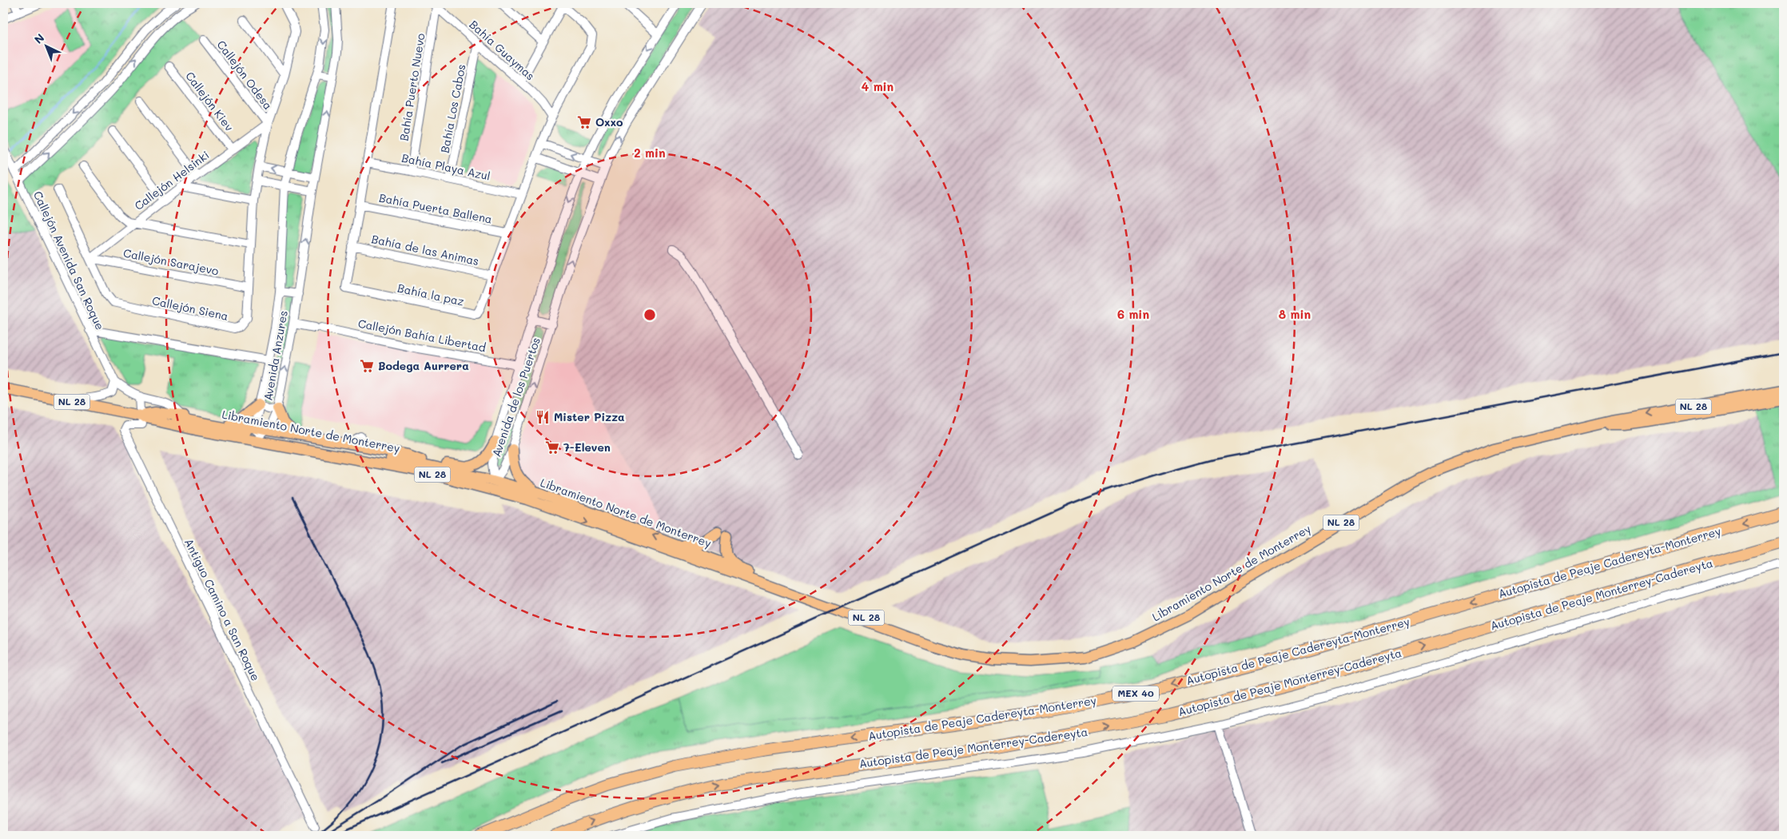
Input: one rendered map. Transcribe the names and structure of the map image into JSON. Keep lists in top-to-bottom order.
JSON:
{
  "streets": {
    "highway": ["Autopista de Peaje Cadereyta-Monterrey", "Autopista de Peaje Monterrey-Cadereyta", "MEX 40"],
    "main road": ["NL 28", "Libramiento Norte de Monterrey"],
    "street": [
      "Bahía Guaymas",
      "Callejón Odesa",
      "Bahía Puerto Nuevo",
      "Callejón Kiev",
      "Bahía Los Cabos",
      "Bahía Playa Azul",
      "Callejón Helsinki",
      "Bahía Puerta Ballena",
      "Bahía de las Animas",
      "Callejón Avenida San Roque",
      "Callejón Sarajevo",
      "Bahía la paz",
      "Callejón Siena",
      "Callejón Bahía Libertad",
      "Avenida Anzures",
      "Avenida de los Puertos",
      "Antiguo Camino a San Roque"
    ]
  },
  "crossings": [
    ["Bahía Guaymas", "Bahía Puerto Nuevo"],
    ["Bahía Guaymas", "Bahía Los Cabos"],
    ["Bahía Guaymas", "Bahía la paz"],
    ["Callejón Odesa", "Callejón Helsinki"],
    ["Callejón Odesa", "Callejón Siena"],
    ["Bahía Puerto Nuevo", "Bahía Playa Azul"],
    ["Callejón Kiev", "Callejón Helsinki"],
    ["Bahía Los Cabos", "Bahía Playa Azul"],
    ["Bahía Playa Azul", "Bahía la paz"],
    ["Callejón Helsinki", "Callejón Sarajevo"],
    ["Callejón Helsinki", "Callejón Siena"],
    ["Bahía Puerta Ballena", "Bahía la paz"],
    ["Bahía de las Animas", "Bahía la paz"],
    ["Callejón Sarajevo", "Callejón Siena"],
    ["Callejón Bahía Libertad", "Avenida Anzures"],
    ["Callejón Bahía Libertad", "Avenida de los Puertos"],
    ["Avenida Anzures", "Libramiento Norte de Monterrey"],
    ["Avenida de los Puertos", "Libramiento Norte de Monterrey"],
    ["Libramiento Norte de Monterrey", "Antiguo Camino a San Roque"]
  ],
  "one_way": ["Autopista de Peaje Cadereyta-Monterrey", "Autopista de Peaje Monterrey-Cadereyta"],
  "places": {
    "supermarket": ["Oxxo", "Bodega Aurrera", "7-Eleven"],
    "restaurant": ["Mister Pizza"]
  },
  "north": "top left",
  "rings": [
    "4 min",
    "2 min",
    "6 min",
    "8 min"
  ]
}
